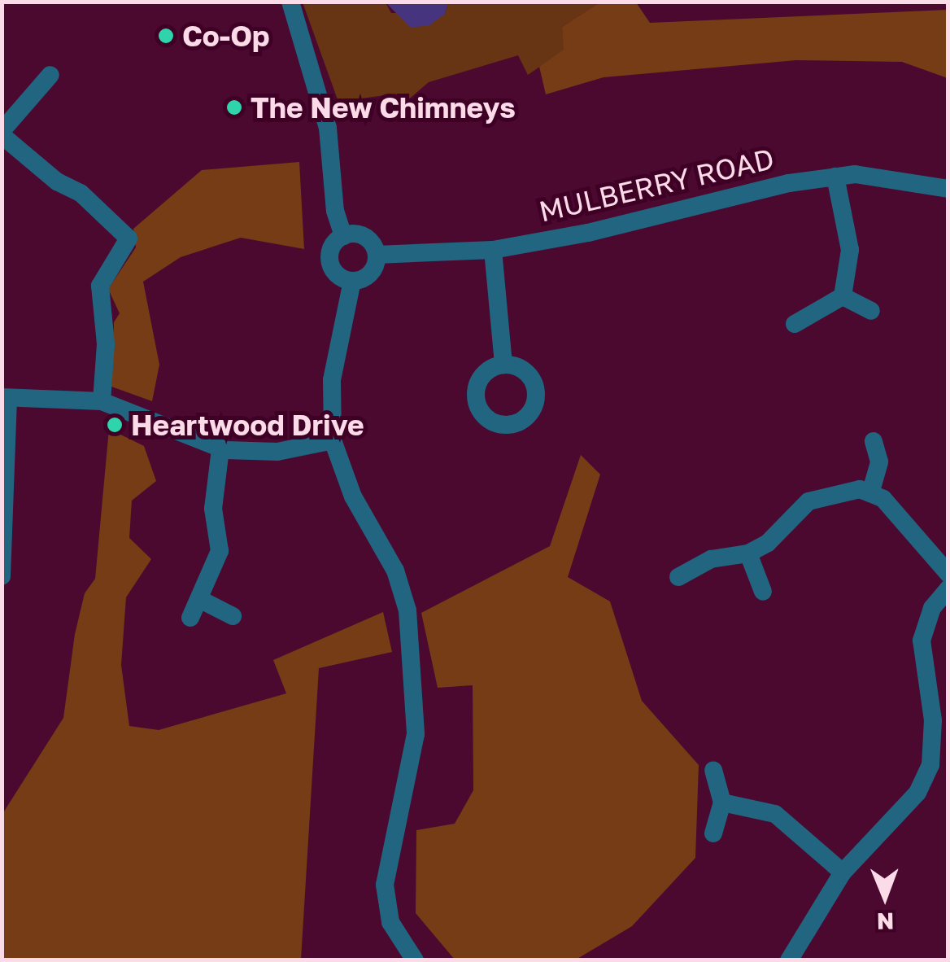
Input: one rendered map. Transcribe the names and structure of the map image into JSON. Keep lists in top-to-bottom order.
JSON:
{
  "streets": {
    "street": ["MULBERRY ROAD"]
  },
  "places": ["Co-Op", "The New Chimneys", "Heartwood Drive"],
  "north": "bottom"
}
